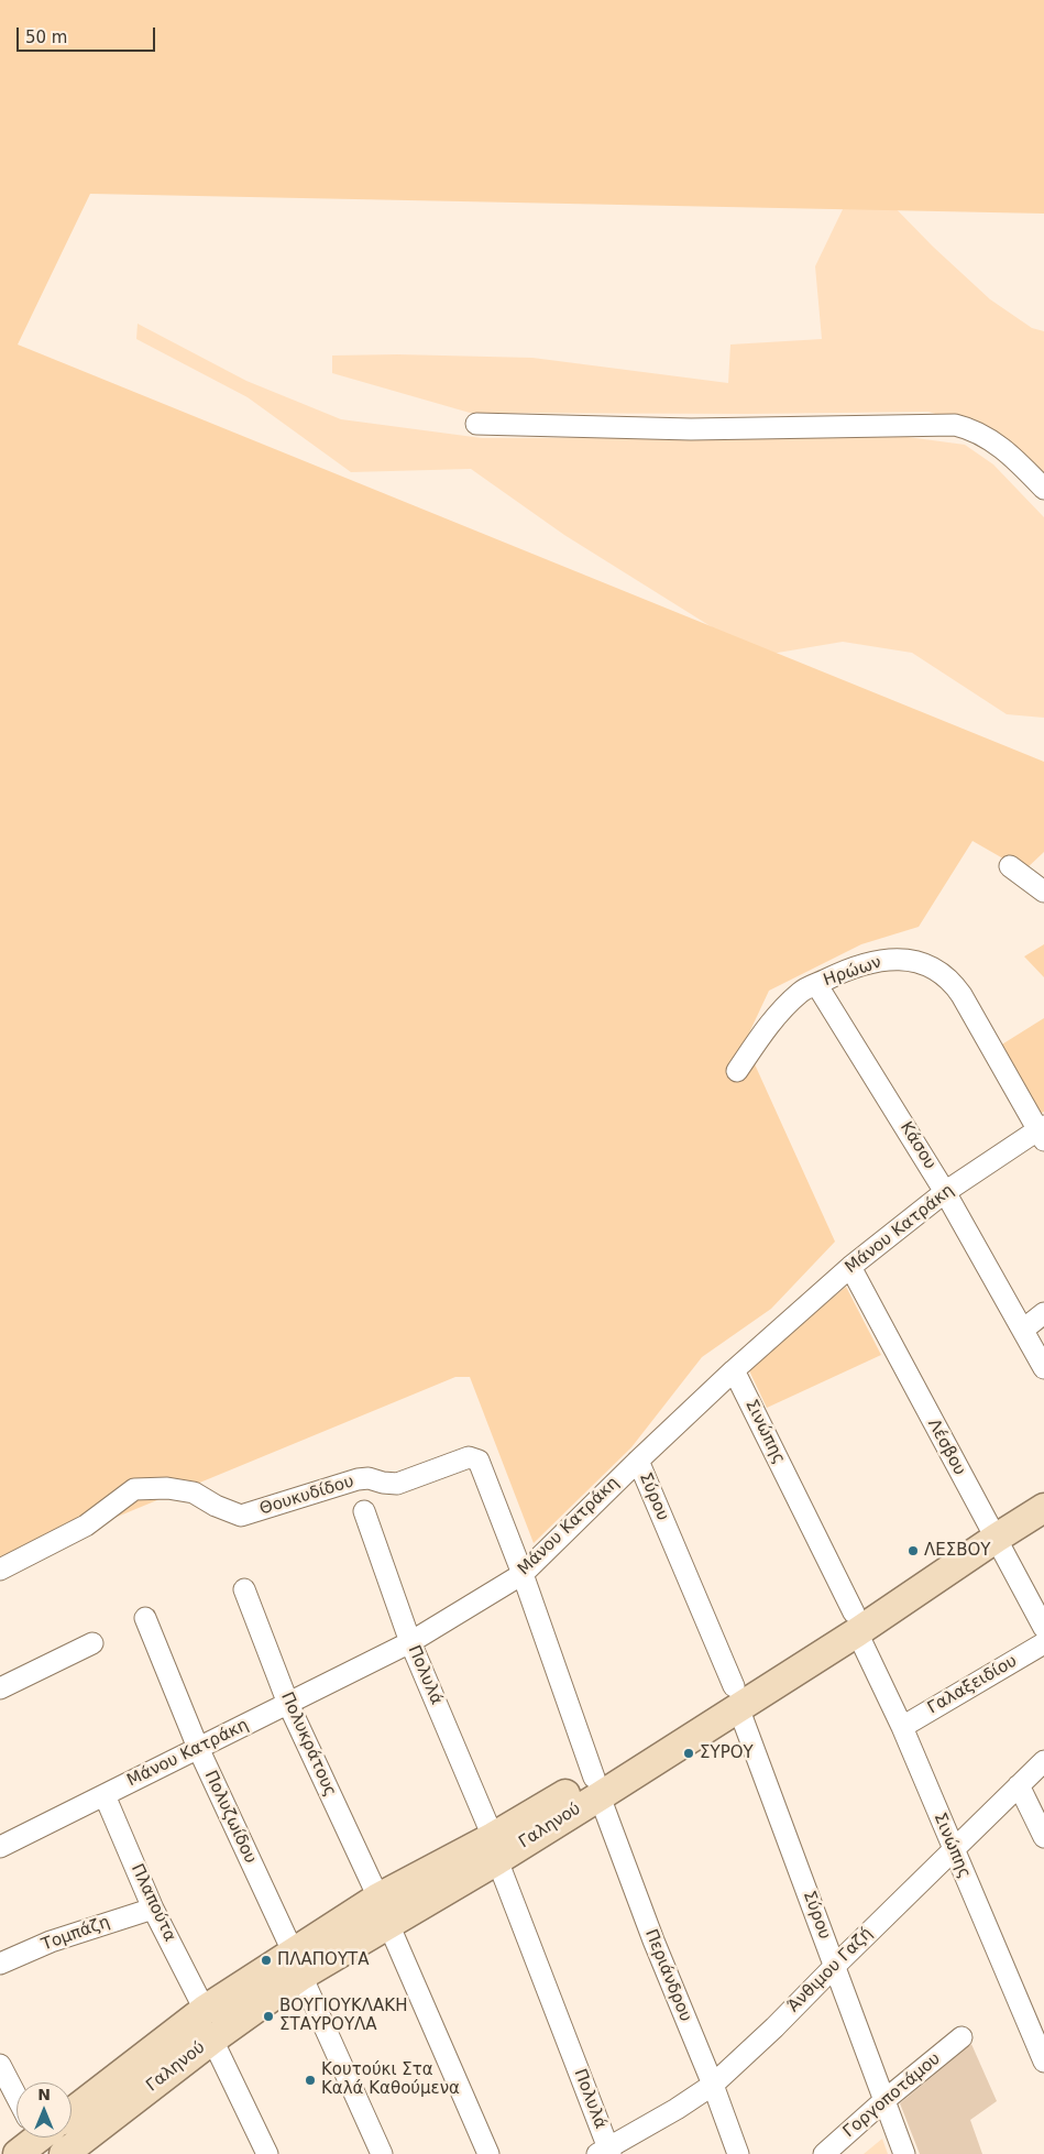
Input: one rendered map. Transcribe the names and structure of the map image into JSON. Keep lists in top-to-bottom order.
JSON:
{
  "streets": {
    "street": [
      "Ηρώων",
      "Κάσου",
      "Μάνου Κατράκη",
      "Σινώπης",
      "Λέσβου",
      "Θουκυδίδου",
      "Σύρου",
      "Πολυλά",
      "Γαλαξειδίου",
      "Πολυκράτους",
      "Πολυζωίδου",
      "Γαληνού",
      "Πλαπούτα",
      "Τομπάζη",
      "Άνθιμου Γαζή",
      "Περιάνδρου",
      "Γοργοποτάμου"
    ]
  },
  "crossings": [
    ["Ηρώων", "Κάσου"],
    ["Ηρώων", "Μάνου Κατράκη"],
    ["Κάσου", "Μάνου Κατράκη"],
    ["Μάνου Κατράκη", "Σινώπης"],
    ["Μάνου Κατράκη", "Λέσβου"],
    ["Μάνου Κατράκη", "Θουκυδίδου"],
    ["Μάνου Κατράκη", "Σύρου"],
    ["Μάνου Κατράκη", "Πολυλά"],
    ["Μάνου Κατράκη", "Πολυκράτους"],
    ["Μάνου Κατράκη", "Πολυζωίδου"],
    ["Μάνου Κατράκη", "Πλαπούτα"],
    ["Μάνου Κατράκη", "Περιάνδρου"],
    ["Σινώπης", "Γαλαξειδίου"],
    ["Σινώπης", "Γαληνού"],
    ["Σινώπης", "Άνθιμου Γαζή"],
    ["Λέσβου", "Γαληνού"],
    ["Θουκυδίδου", "Περιάνδρου"],
    ["Σύρου", "Γαληνού"],
    ["Σύρου", "Άνθιμου Γαζή"],
    ["Σύρου", "Γοργοποτάμου"],
    ["Πολυλά", "Γαληνού"],
    ["Πολυλά", "Άνθιμου Γαζή"],
    ["Πολυκράτους", "Γαληνού"],
    ["Πολυζωίδου", "Γαληνού"],
    ["Γαληνού", "Πλαπούτα"],
    ["Γαληνού", "Περιάνδρου"],
    ["Πλαπούτα", "Τομπάζη"],
    ["Άνθιμου Γαζή", "Περιάνδρου"]
  ],
  "places": [
    "ΛΕΣΒΟΥ",
    "ΣΥΡΟΥ",
    "ΠΛΑΠΟΥΤΑ",
    "ΒΟΥΓΙΟΥΚΛΑΚΗ ΣΤΑΥΡΟΥΛΑ",
    "Κουτούκι Στα Καλά Καθούμενα"
  ],
  "scale_bar": "50 m",
  "north": "top"
}
